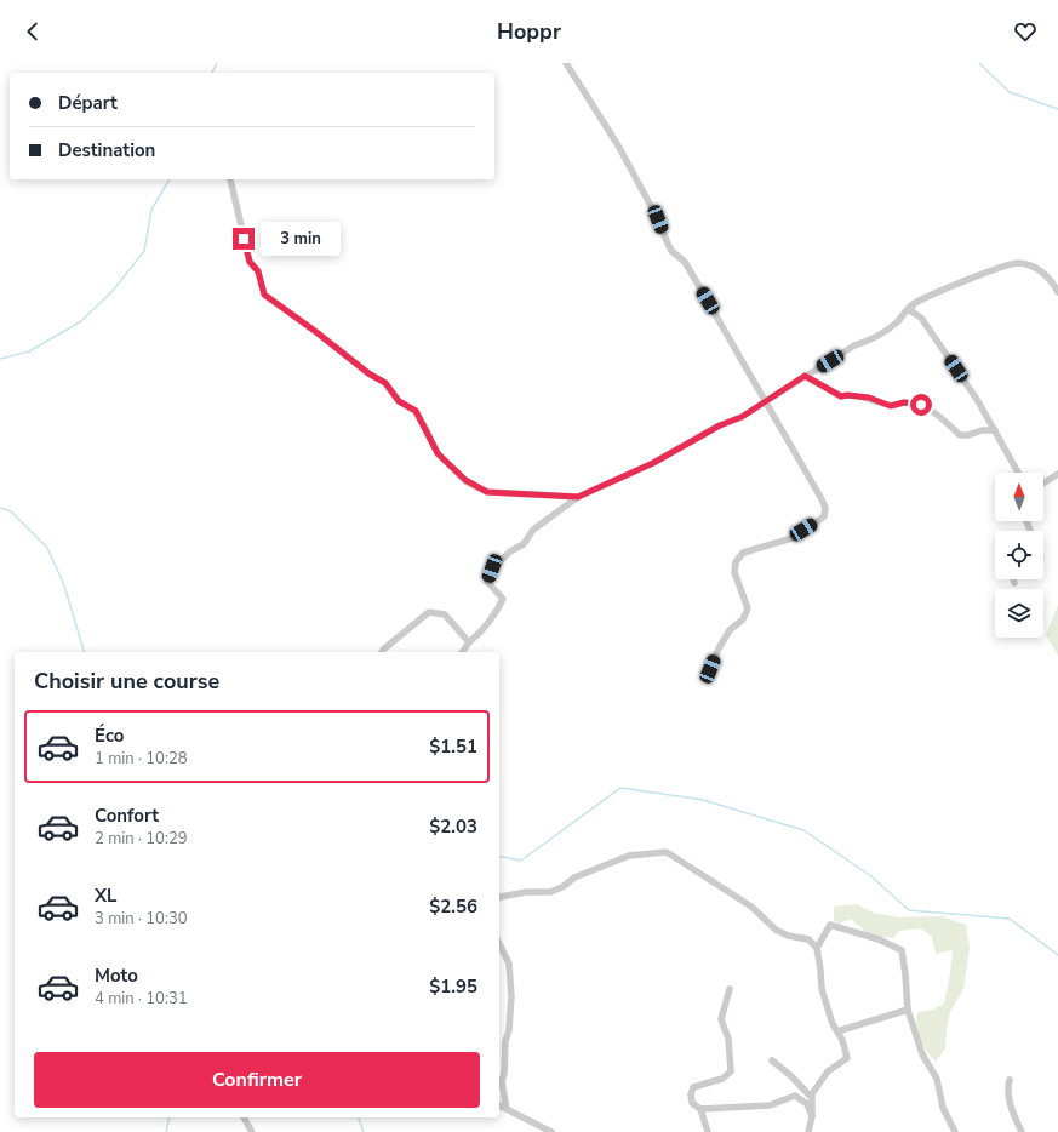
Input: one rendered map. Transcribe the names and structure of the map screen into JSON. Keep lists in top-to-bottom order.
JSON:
{
  "north": "top",
  "page": {
    "header": "Hoppr",
    "banner": ["Départ", "Destination"],
    "bubble": "3 min",
    "heading": "Choisir une course",
    "list": [
      {
        "name": "Éco",
        "note": "1 min · 10:28",
        "value": "$1.51"
      },
      {
        "name": "Confort",
        "note": "2 min · 10:29",
        "value": "$2.03"
      },
      {
        "name": "XL",
        "note": "3 min · 10:30",
        "value": "$2.56"
      },
      {
        "name": "Moto",
        "note": "4 min · 10:31",
        "value": "$1.95"
      }
    ],
    "buttons": "Confirmer"
  }
}
